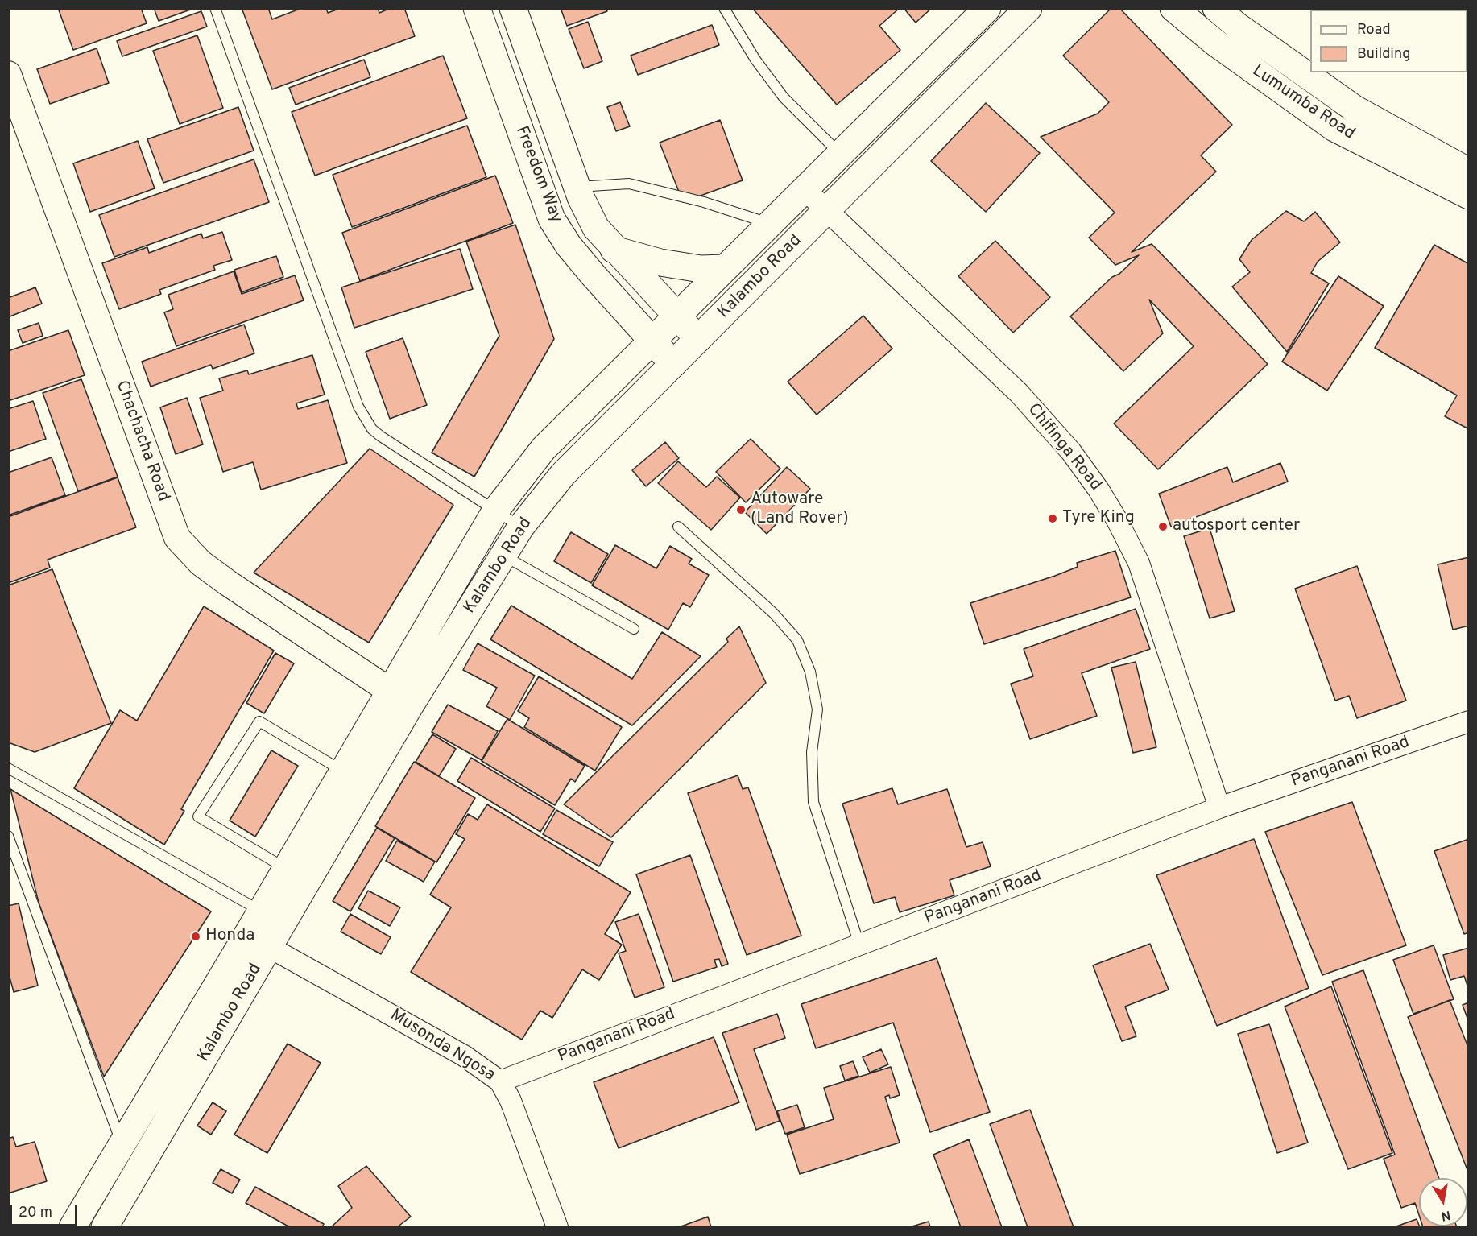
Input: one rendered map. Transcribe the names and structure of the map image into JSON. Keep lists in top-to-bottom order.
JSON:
{
  "streets": {
    "main road": ["Lumumba Road", "Freedom Way", "Kalambo Road"],
    "street": [
      "Chachacha Road",
      "Chifinga Road",
      "Panganani Road",
      "Musonda Ngosa"
    ]
  },
  "crossings": [
    ["Freedom Way", "Kalambo Road"],
    ["Kalambo Road", "Chachacha Road"],
    ["Kalambo Road", "Chifinga Road"],
    ["Kalambo Road", "Musonda Ngosa"],
    ["Chifinga Road", "Panganani Road"],
    ["Panganani Road", "Musonda Ngosa"]
  ],
  "places": [
    "Autoware (Land Rover)",
    "Tyre King",
    "autosport center",
    "Honda"
  ],
  "legend": ["Road", "Building"],
  "scale_bar": "20 m",
  "north": "bottom"
}
